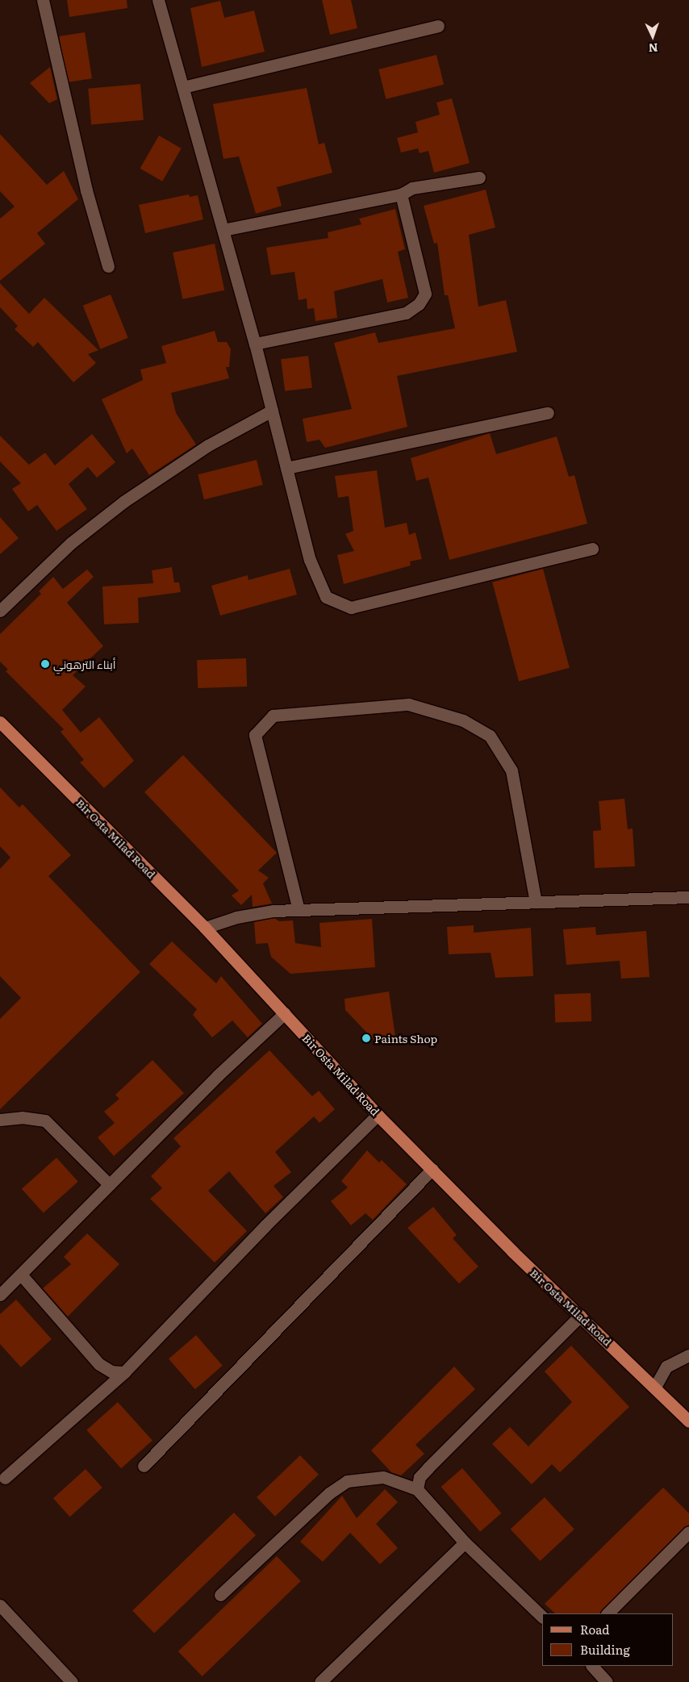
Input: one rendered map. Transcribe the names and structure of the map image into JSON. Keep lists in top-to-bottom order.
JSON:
{
  "streets": {
    "main road": ["Bir Osta Milad Road"]
  },
  "places": ["أبناء الترهوني", "Paints Shop"],
  "legend": ["Road", "Building"],
  "north": "bottom"
}
